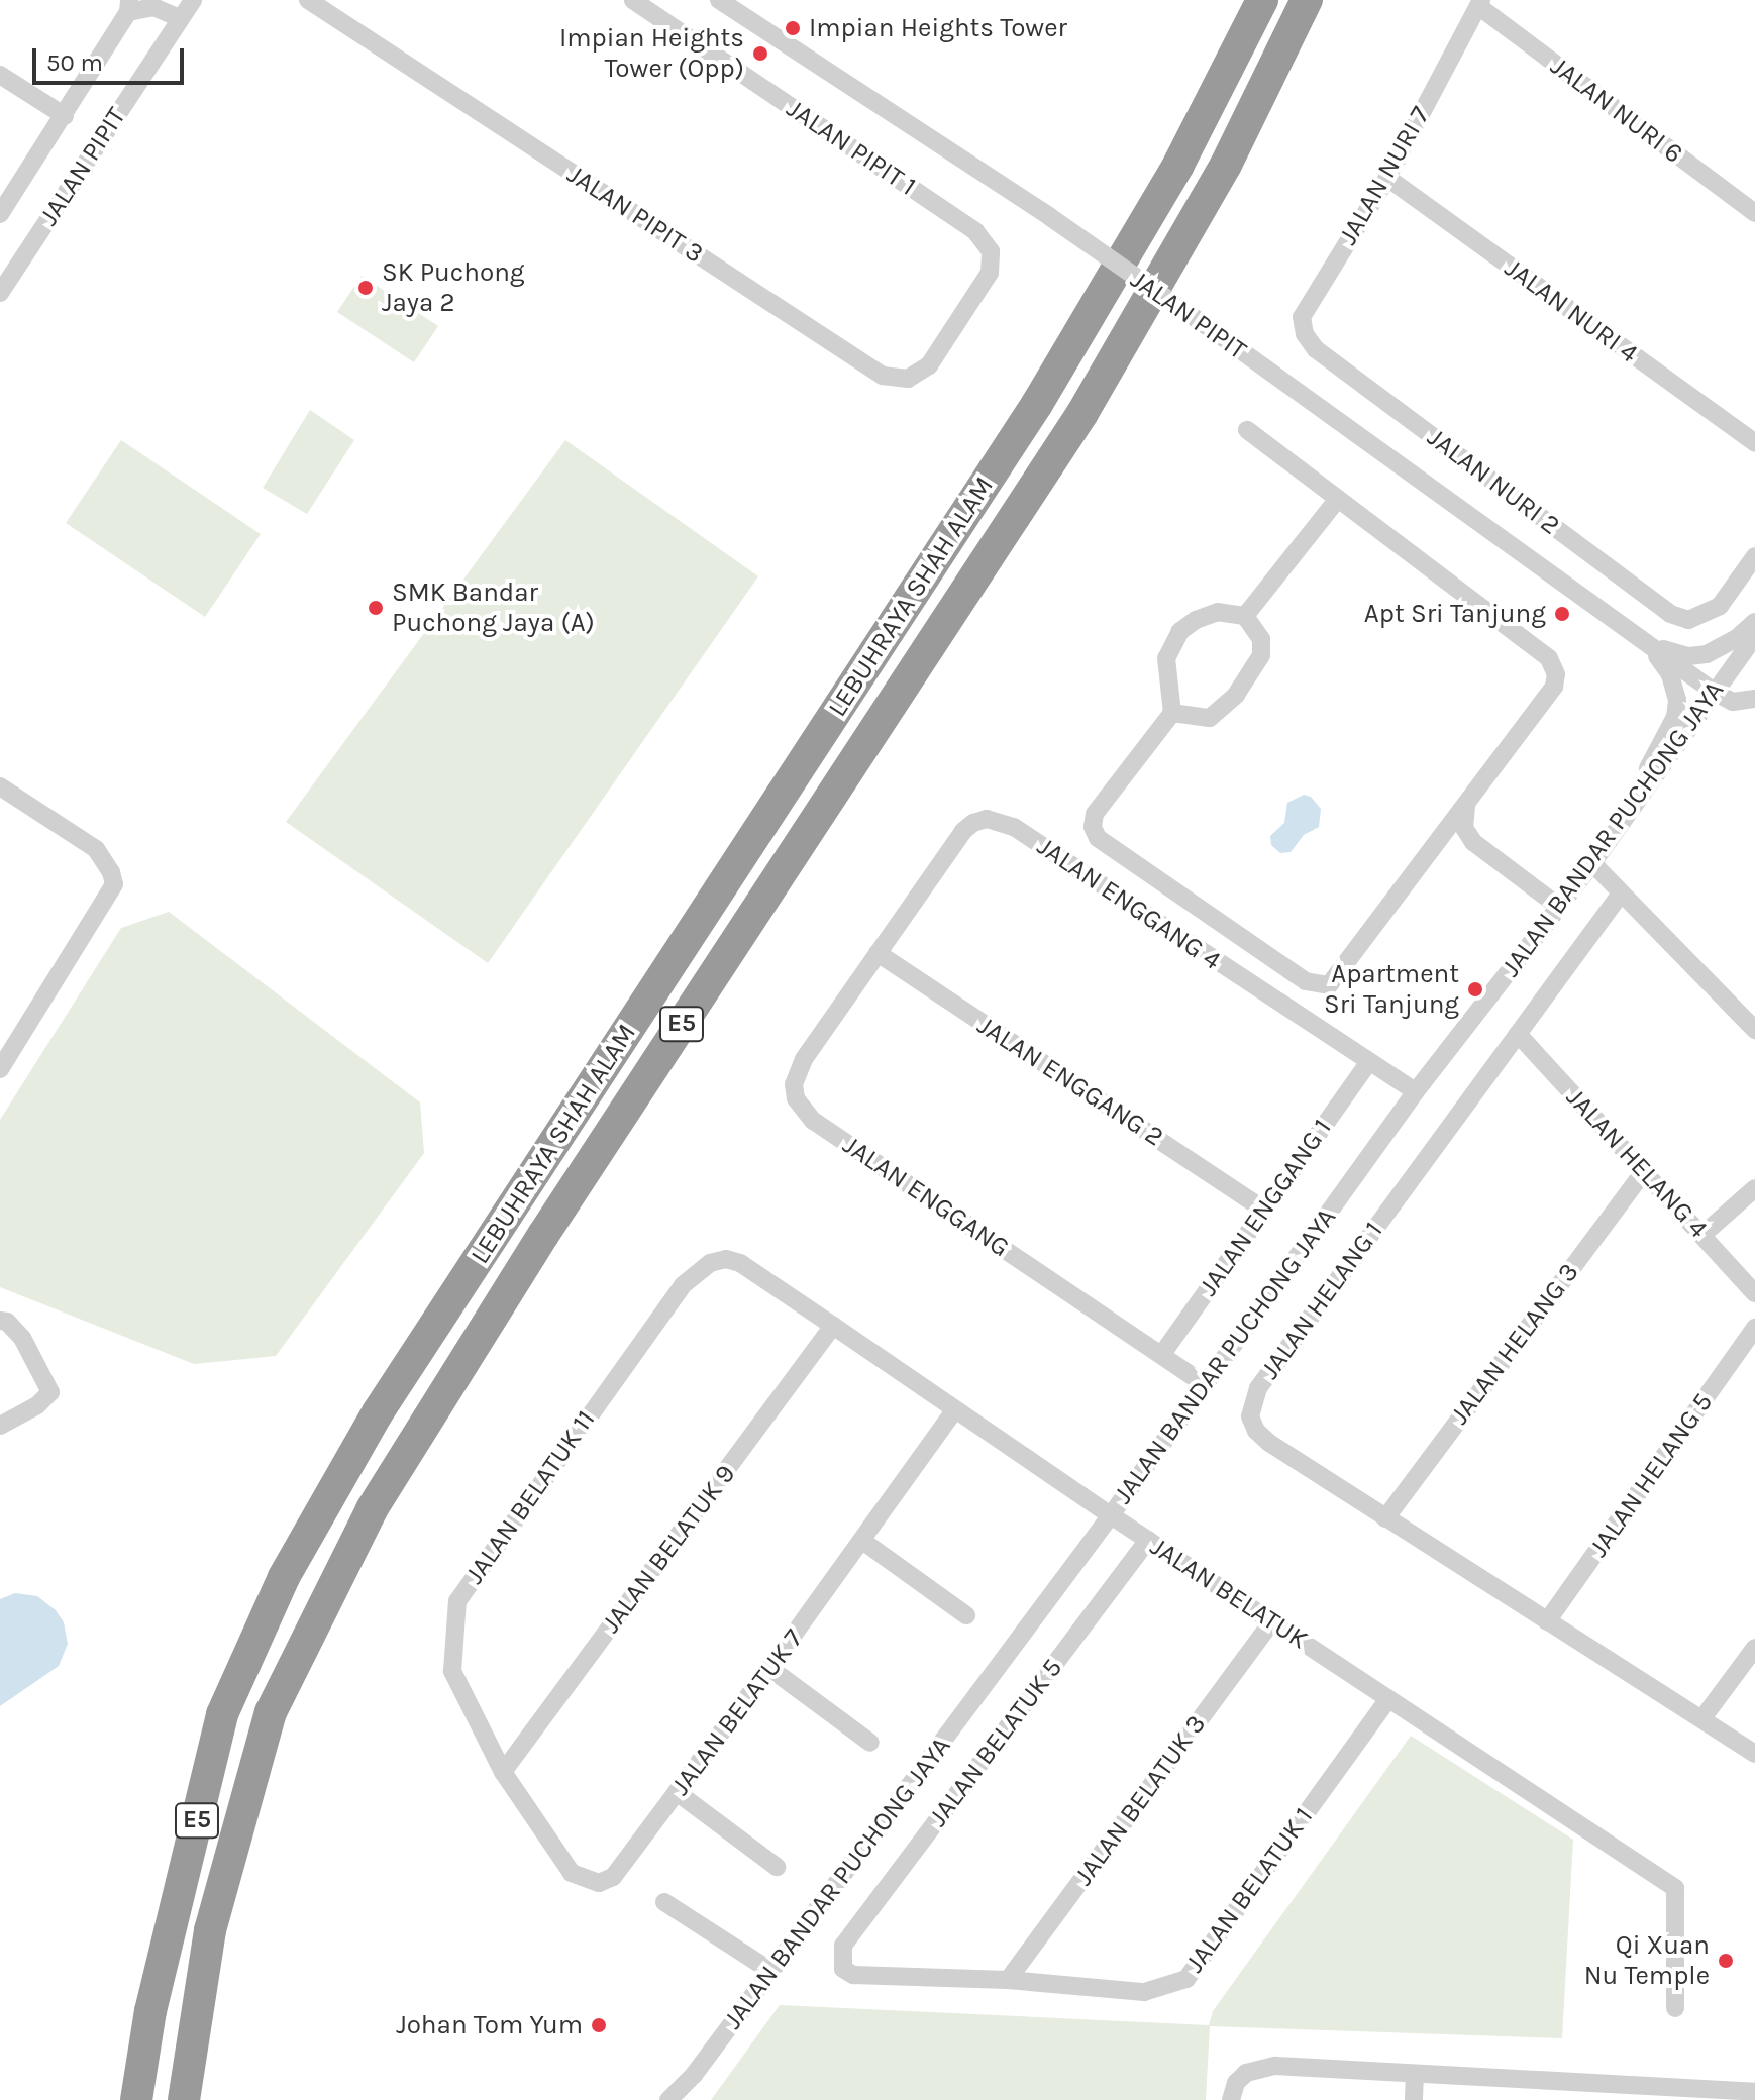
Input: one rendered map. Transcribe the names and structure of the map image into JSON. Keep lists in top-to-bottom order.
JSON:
{
  "streets": {
    "highway": ["LEBUHRAYA SHAH ALAM", "E5"],
    "street": [
      "JALAN NURI 6",
      "JALAN PIPIT 1",
      "JALAN PIPIT",
      "JALAN NURI 7",
      "JALAN PIPIT 3",
      "JALAN NURI 4",
      "JALAN NURI 2",
      "JALAN BANDAR PUCHONG JAYA",
      "JALAN ENGGANG 4",
      "JALAN ENGGANG 2",
      "JALAN HELANG 4",
      "JALAN ENGGANG",
      "JALAN ENGGANG 1",
      "JALAN HELANG 1",
      "JALAN HELANG 3",
      "JALAN HELANG 5",
      "JALAN BELATUK 11",
      "JALAN BELATUK 9",
      "JALAN BELATUK",
      "JALAN BELATUK 7",
      "JALAN BELATUK 5",
      "JALAN BELATUK 3",
      "JALAN BELATUK 1"
    ]
  },
  "crossings": [
    ["JALAN NURI 6", "JALAN NURI 7"],
    ["JALAN PIPIT 1", "JALAN PIPIT 3"],
    ["JALAN PIPIT", "JALAN BANDAR PUCHONG JAYA"],
    ["JALAN NURI 7", "JALAN NURI 4"],
    ["JALAN NURI 7", "JALAN NURI 2"],
    ["JALAN BANDAR PUCHONG JAYA", "JALAN ENGGANG 4"],
    ["JALAN BANDAR PUCHONG JAYA", "JALAN ENGGANG"],
    ["JALAN BANDAR PUCHONG JAYA", "JALAN BELATUK"],
    ["JALAN ENGGANG 4", "JALAN ENGGANG 2"],
    ["JALAN ENGGANG 4", "JALAN ENGGANG"],
    ["JALAN ENGGANG 4", "JALAN ENGGANG 1"],
    ["JALAN ENGGANG 2", "JALAN ENGGANG"],
    ["JALAN ENGGANG 2", "JALAN ENGGANG 1"],
    ["JALAN HELANG 4", "JALAN HELANG 1"],
    ["JALAN HELANG 4", "JALAN HELANG 3"],
    ["JALAN ENGGANG", "JALAN ENGGANG 1"],
    ["JALAN HELANG 1", "JALAN HELANG 3"],
    ["JALAN HELANG 1", "JALAN HELANG 5"],
    ["JALAN BELATUK 11", "JALAN BELATUK 9"],
    ["JALAN BELATUK 11", "JALAN BELATUK"],
    ["JALAN BELATUK 11", "JALAN BELATUK 7"],
    ["JALAN BELATUK 9", "JALAN BELATUK"],
    ["JALAN BELATUK 9", "JALAN BELATUK 7"],
    ["JALAN BELATUK", "JALAN BELATUK 7"],
    ["JALAN BELATUK", "JALAN BELATUK 5"],
    ["JALAN BELATUK", "JALAN BELATUK 3"],
    ["JALAN BELATUK", "JALAN BELATUK 1"],
    ["JALAN BELATUK 5", "JALAN BELATUK 1"],
    ["JALAN BELATUK 3", "JALAN BELATUK 1"]
  ],
  "places": [
    "Impian Heights Tower",
    "Impian Heights Tower (Opp)",
    "SK Puchong Jaya 2",
    "SMK Bandar Puchong Jaya (A)",
    "Apt Sri Tanjung",
    "Apartment Sri Tanjung",
    "Qi Xuan Nu Temple",
    "Johan Tom Yum"
  ],
  "scale_bar": "50 m"
}
